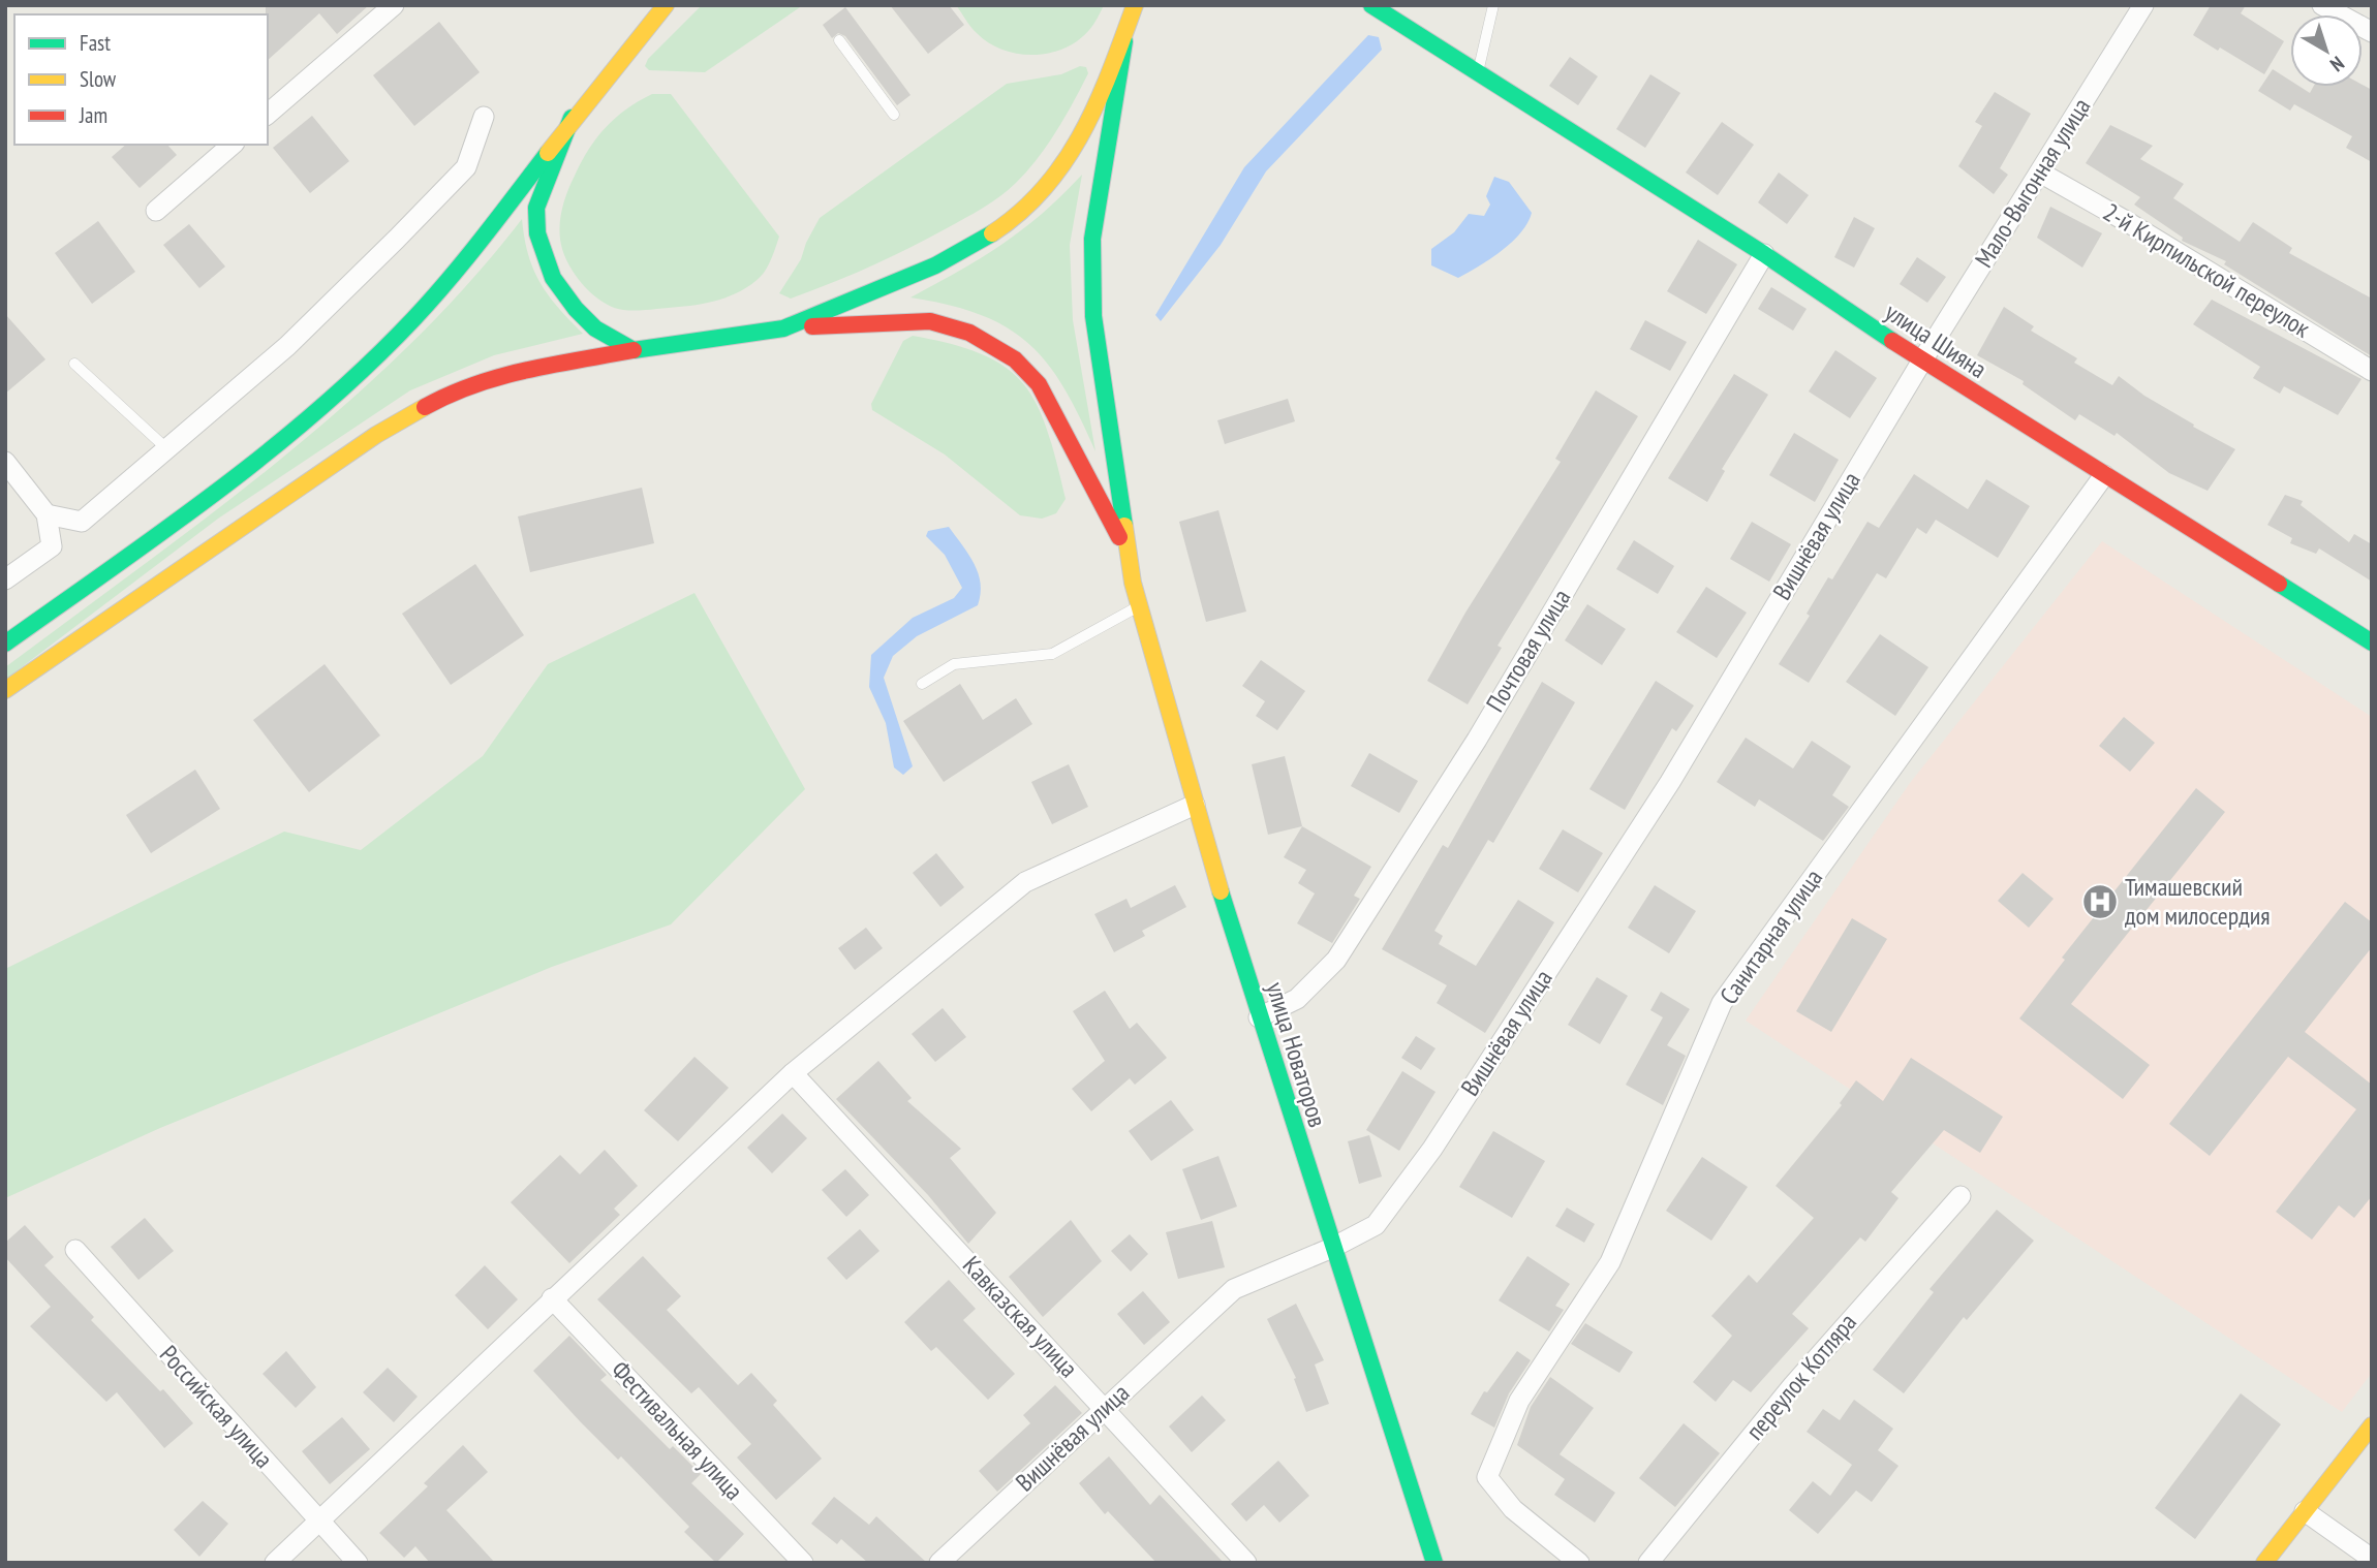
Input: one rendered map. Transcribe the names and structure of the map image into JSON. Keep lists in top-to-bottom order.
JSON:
{
  "streets": {
    "main road": ["улица Шияна", "улица Новаторов"],
    "street": [
      "Мало-Выгонная улица",
      "2-й Кирпильской переулок",
      "Вишнёвая улица",
      "Почтовая улица",
      "Санитарная улица",
      "Кавказская улица",
      "переулок Котляра",
      "Российская улица",
      "Фестивальная улица"
    ]
  },
  "crossings": [
    ["Мало-Выгонная улица", "2-й Кирпильской переулок"],
    ["Мало-Выгонная улица", "улица Шияна"],
    ["Мало-Выгонная улица", "Вишнёвая улица"],
    ["улица Шияна", "Вишнёвая улица"],
    ["улица Шияна", "Почтовая улица"],
    ["улица Шияна", "Санитарная улица"],
    ["Вишнёвая улица", "улица Новаторов"],
    ["Вишнёвая улица", "Кавказская улица"],
    ["Почтовая улица", "улица Новаторов"]
  ],
  "places": {
    "hospital": ["Тимашевский дом милосердия"]
  },
  "legend": ["Fast", "Slow", "Jam"],
  "north": "bottom right"
}
